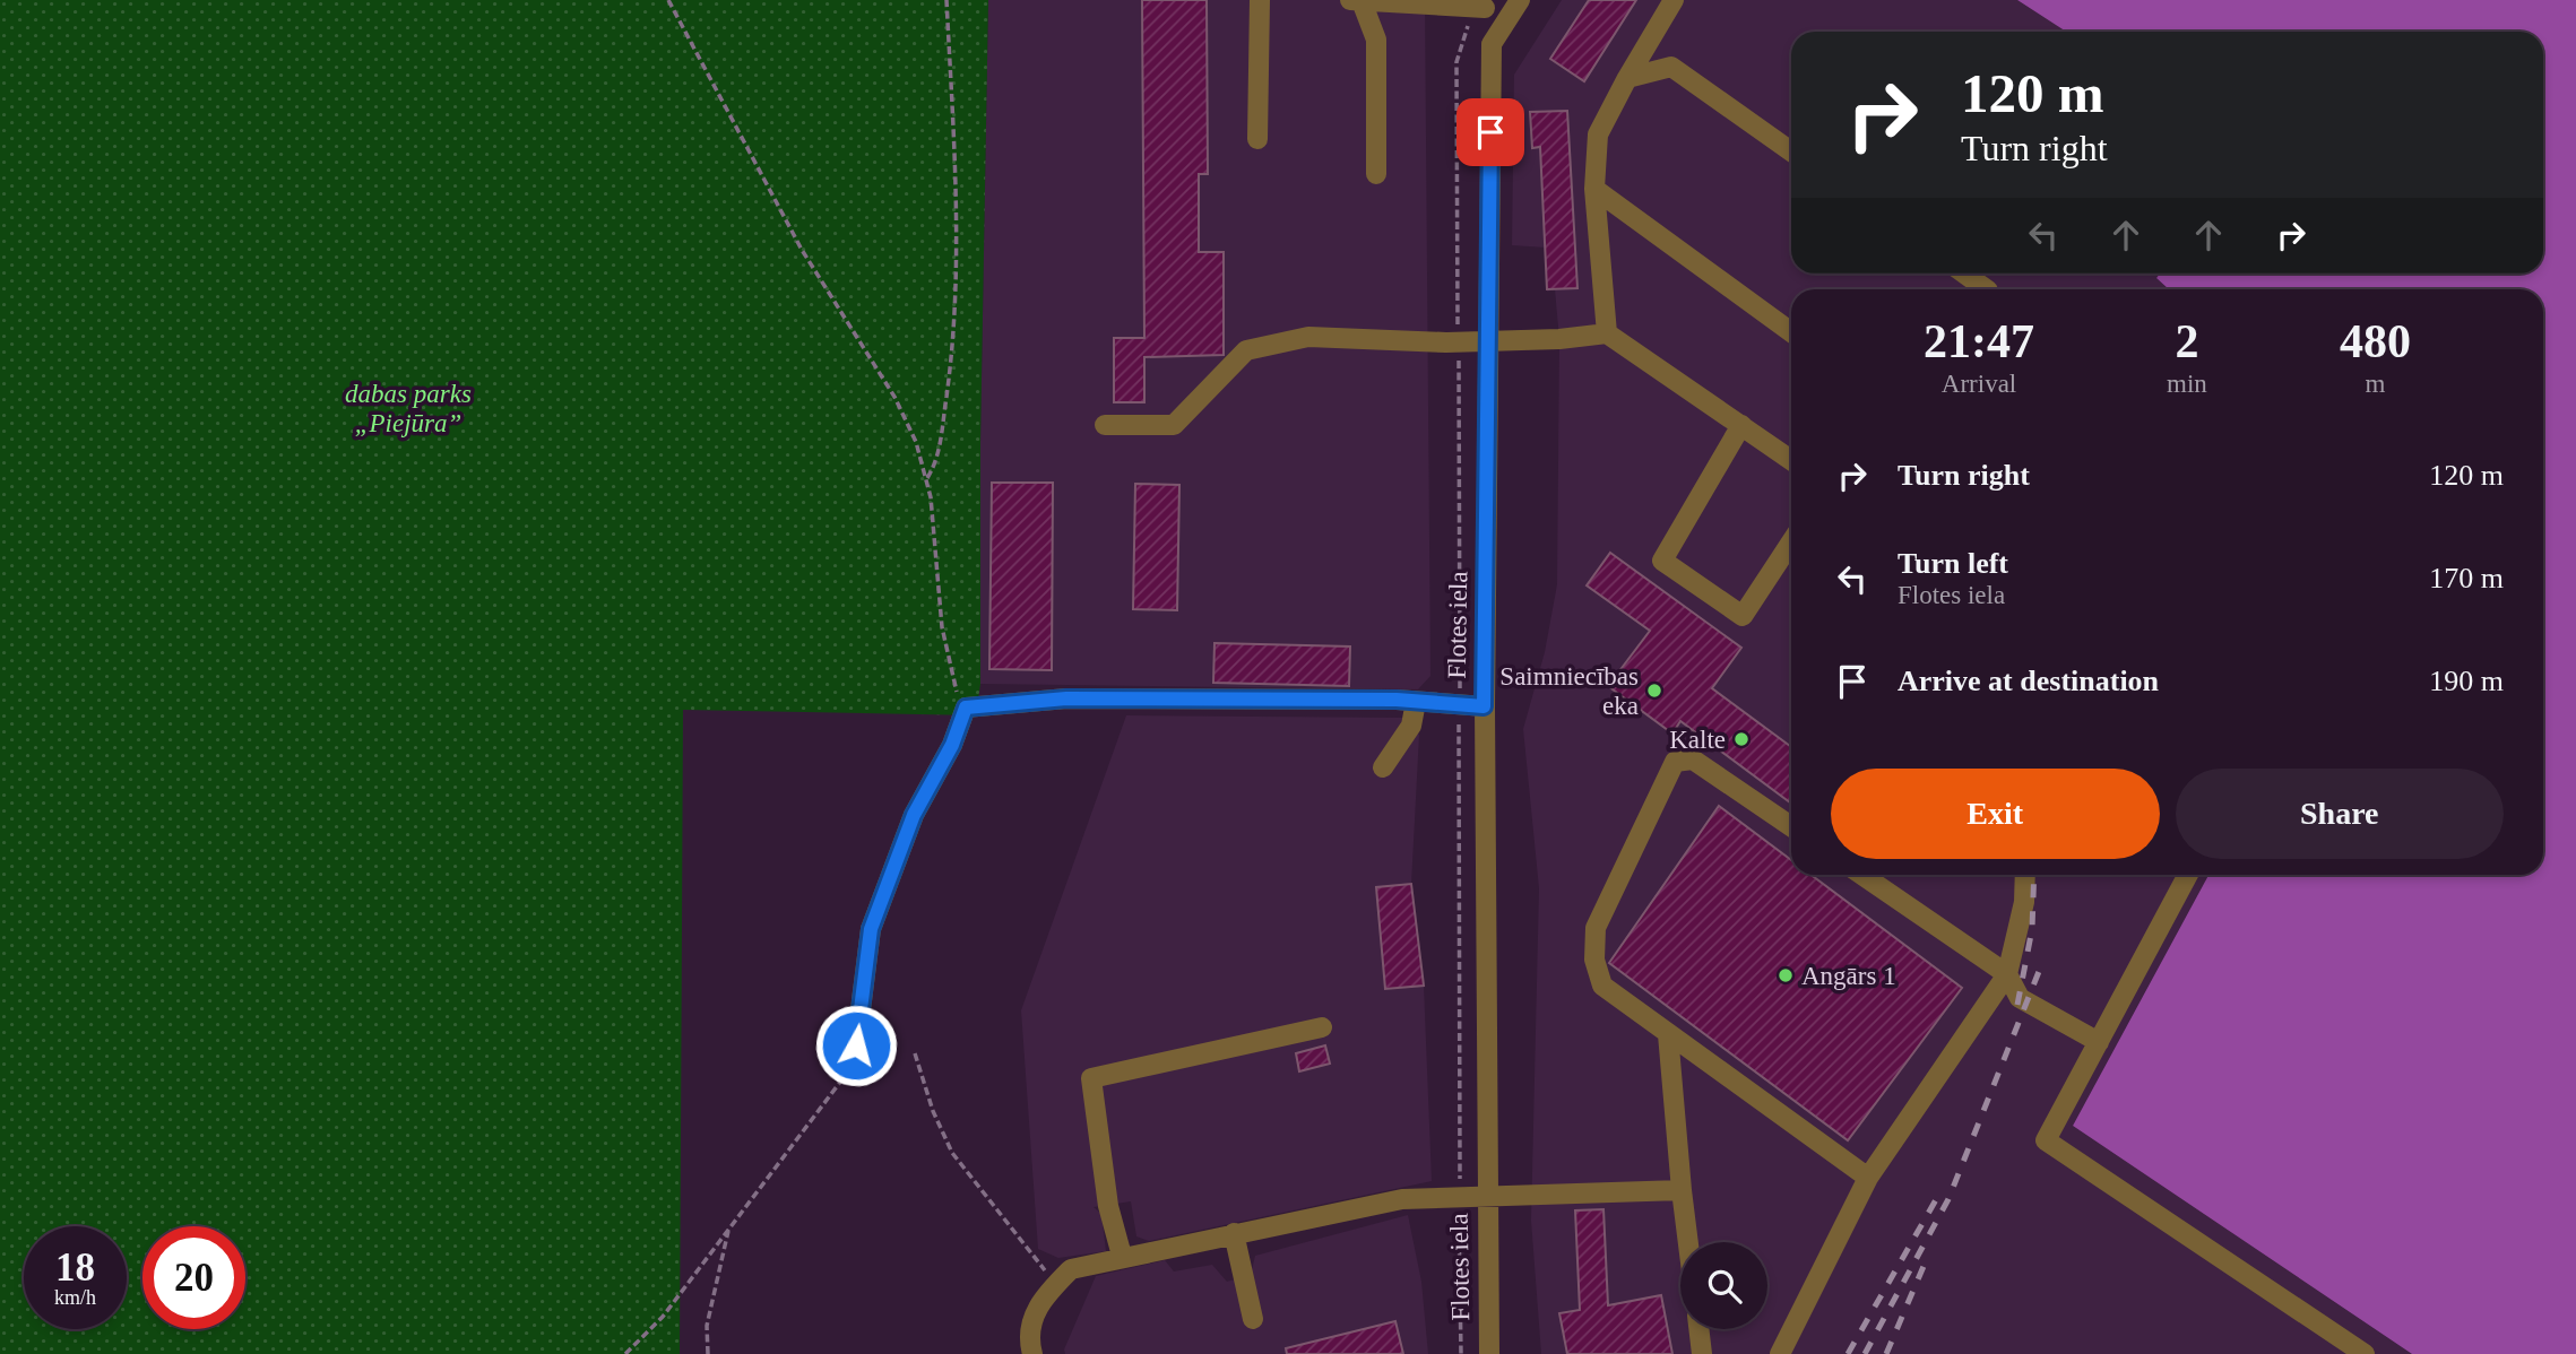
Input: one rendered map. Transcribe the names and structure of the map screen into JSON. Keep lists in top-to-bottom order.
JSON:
{
  "streets": {
    "street": ["Flotes iela"]
  },
  "parks": ["dabas parks „Piejūra”"],
  "places": ["Saimniecības eka", "Kalte", "Angārs 1"],
  "page": {
    "turn": ["120 m", "Turn right"],
    "eta": [
      "21:47",
      "Arrival",
      "2",
      "min",
      "480",
      "m"
    ],
    "list": [
      {
        "name": "Turn right",
        "value": "120 m"
      },
      {
        "name": "Turn left",
        "note": "Flotes iela",
        "value": "170 m"
      },
      {
        "name": "Arrive at destination",
        "value": "190 m"
      }
    ],
    "buttons": ["Exit", "Share"],
    "speed": "18 km/h",
    "limit": "20"
  }
}
